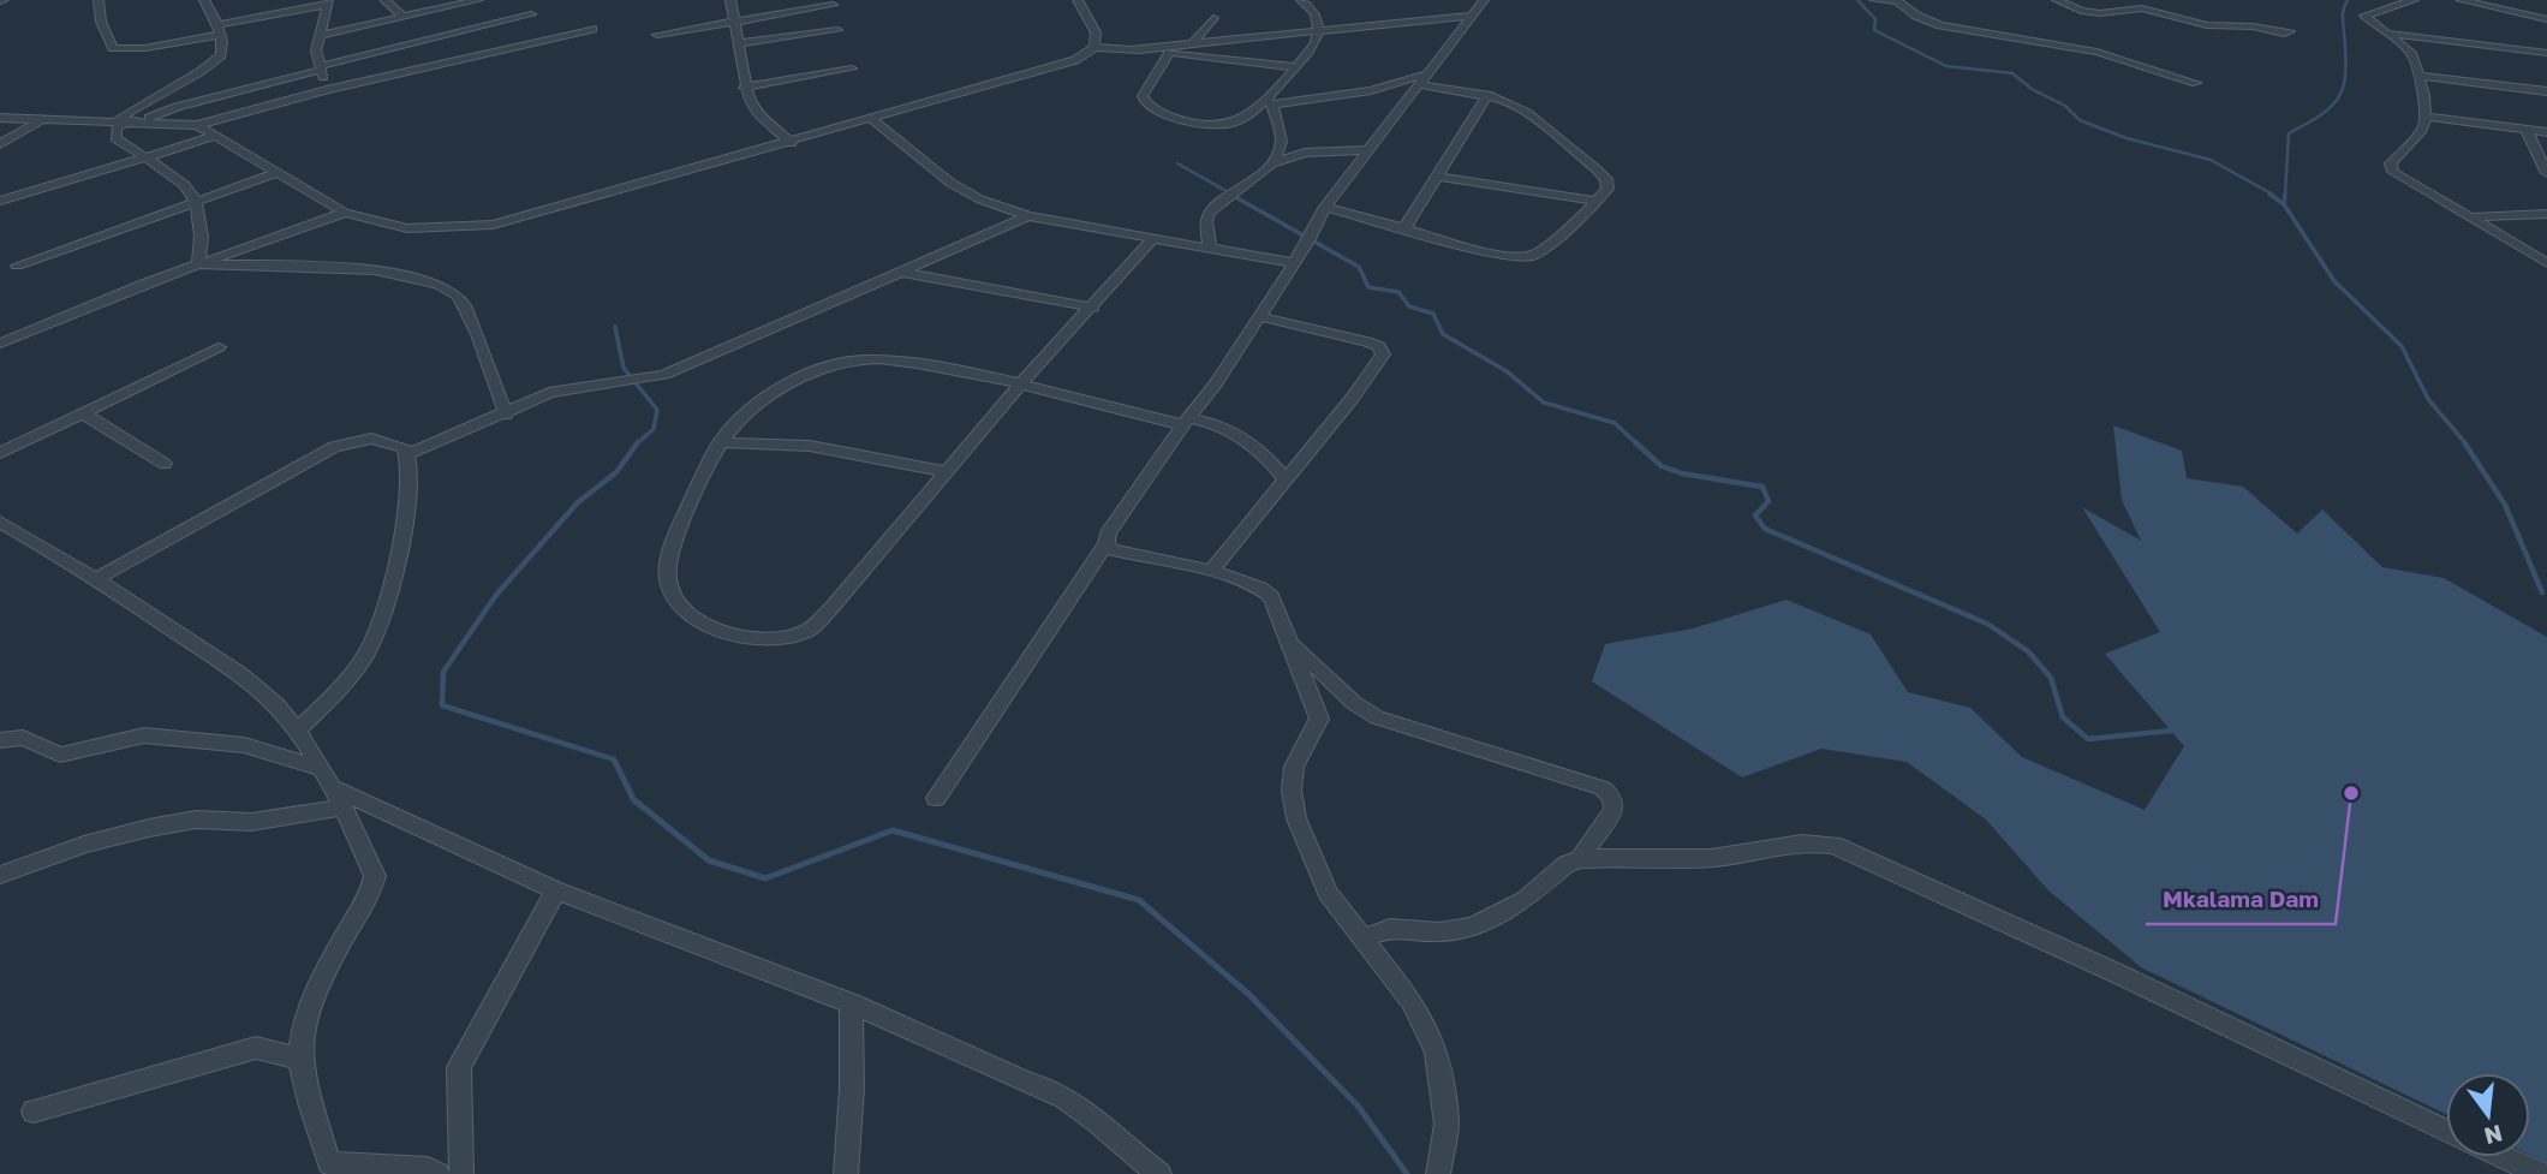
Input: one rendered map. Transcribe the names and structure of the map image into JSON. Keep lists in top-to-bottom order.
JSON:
{
  "places": ["Mkalama Dam"],
  "north": "bottom"
}
